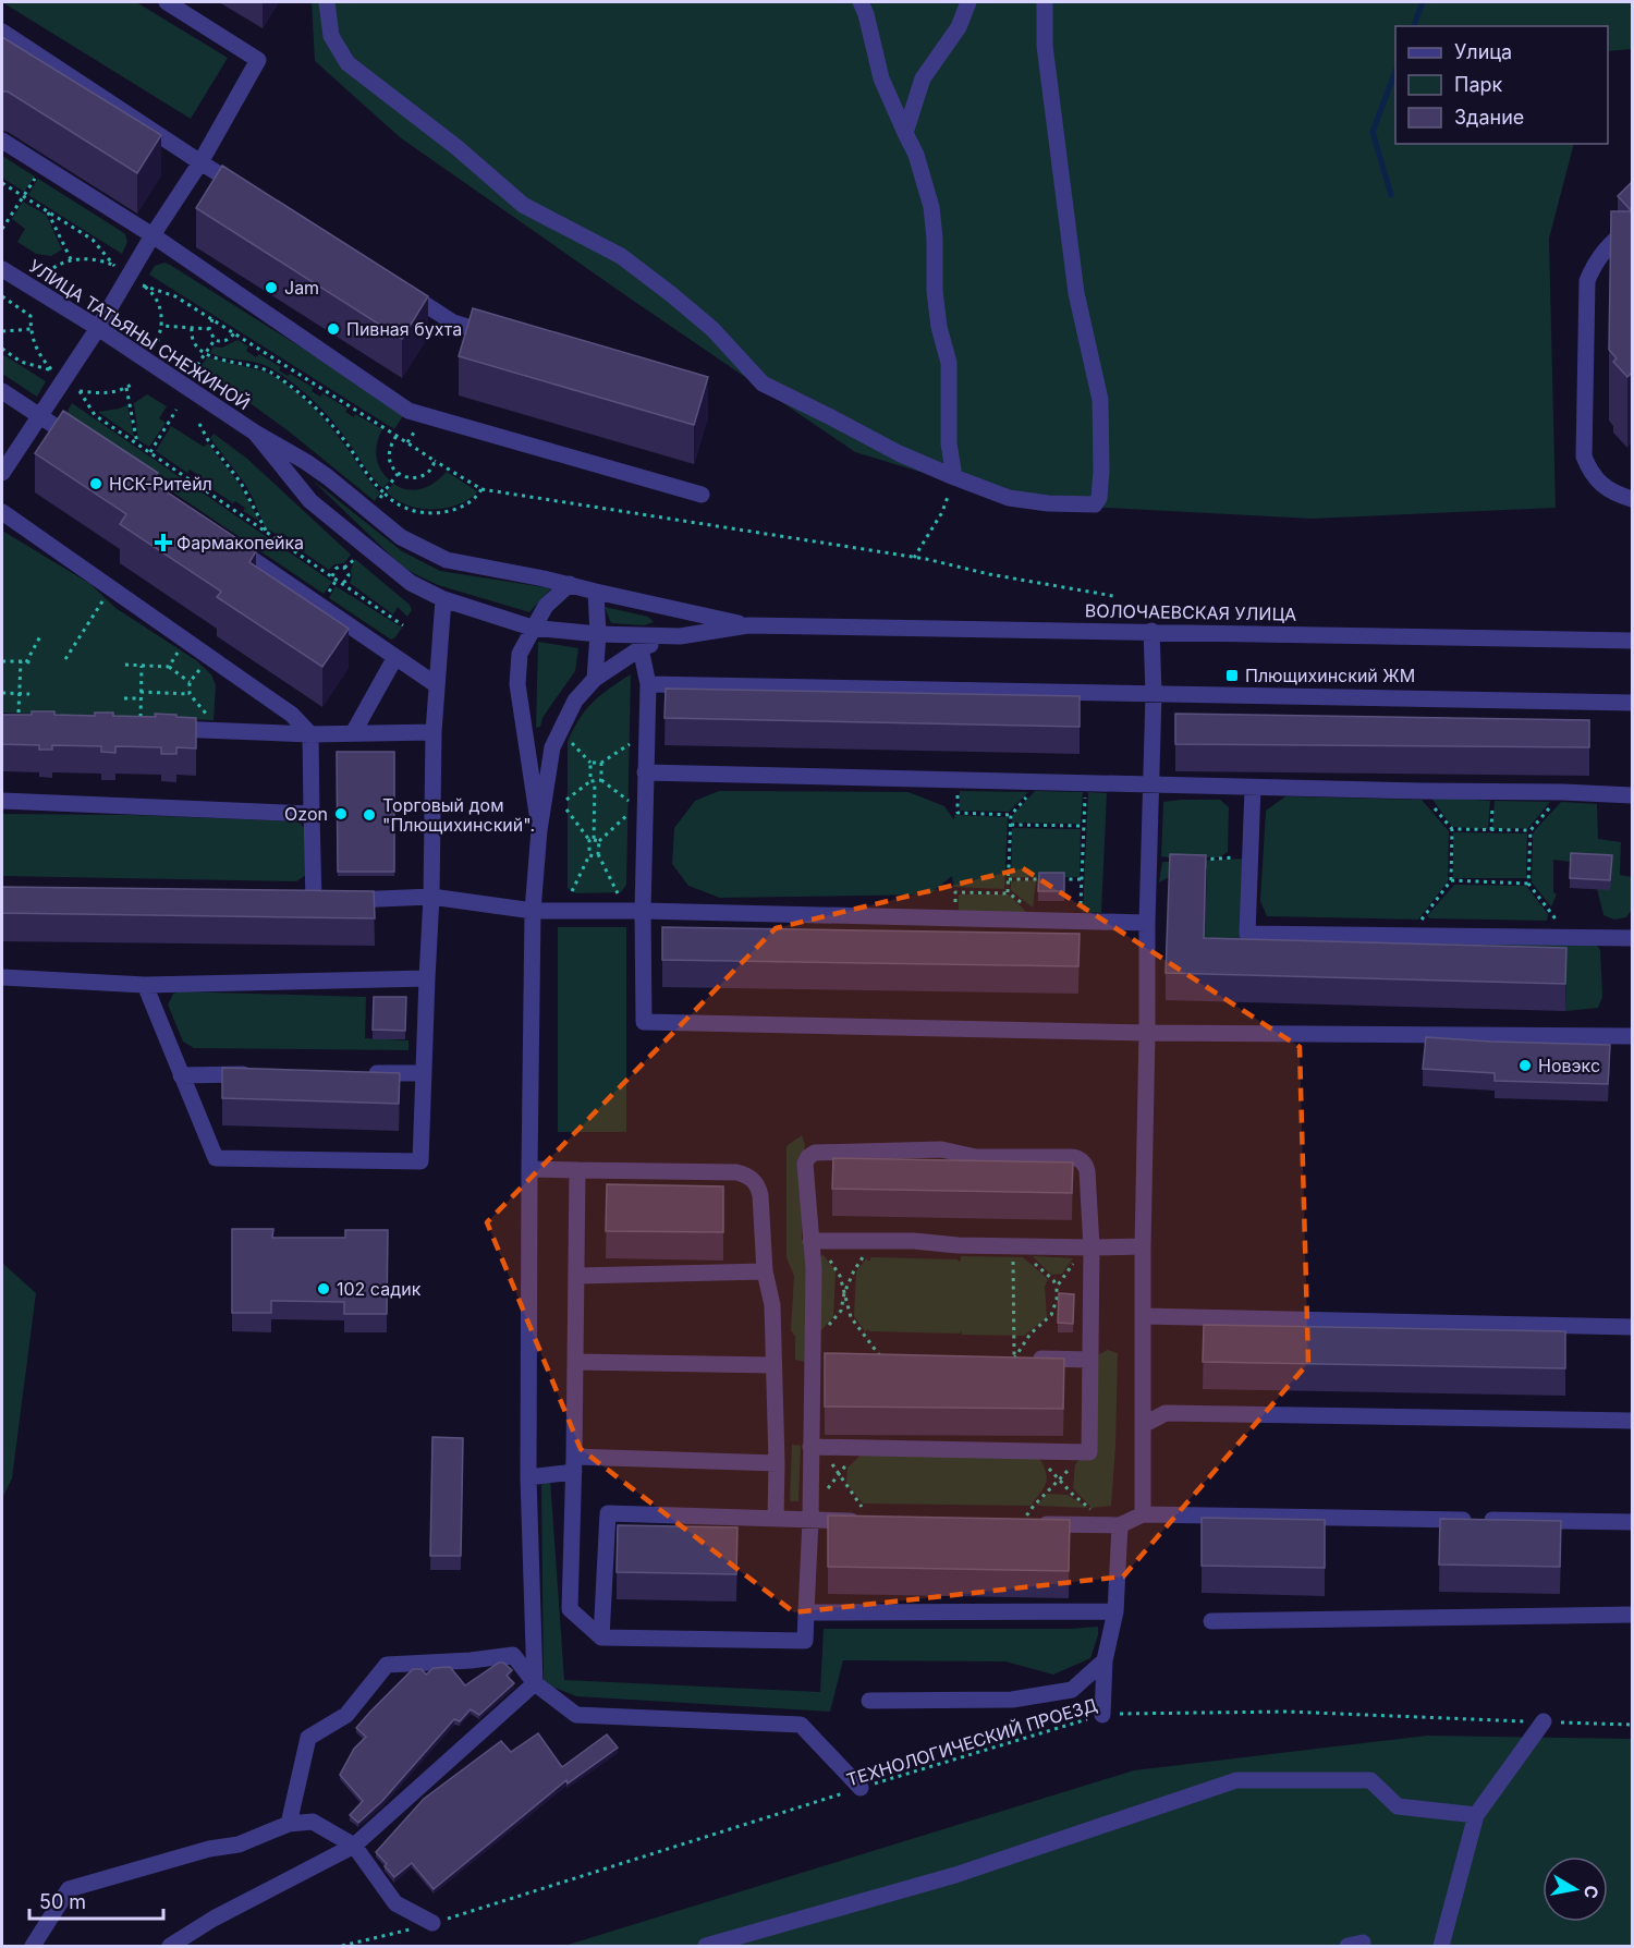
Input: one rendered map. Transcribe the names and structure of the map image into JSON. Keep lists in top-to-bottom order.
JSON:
{
  "streets": {
    "street": ["УЛИЦА ТАТЬЯНЫ СНЕЖИНОЙ", "ВОЛОЧАЕВСКАЯ УЛИЦА"],
    "path": ["ТЕХНОЛОГИЧЕСКИЙ ПРОЕЗД"]
  },
  "crossings": [
    ["УЛИЦА ТАТЬЯНЫ СНЕЖИНОЙ", "ВОЛОЧАЕВСКАЯ УЛИЦА"]
  ],
  "places": {
    "other": [
      "Jam",
      "Пивная бухта",
      "НСК-Ритейл",
      "Ozon",
      "Торговый дом \"Плющихинский\".",
      "Новэкс",
      "102 садик"
    ],
    "health": ["Фармакопейка"],
    "transit": ["Плющихинский ЖМ"]
  },
  "legend": ["Улица", "Парк", "Здание"],
  "scale_bar": "50 m",
  "north": "right"
}
